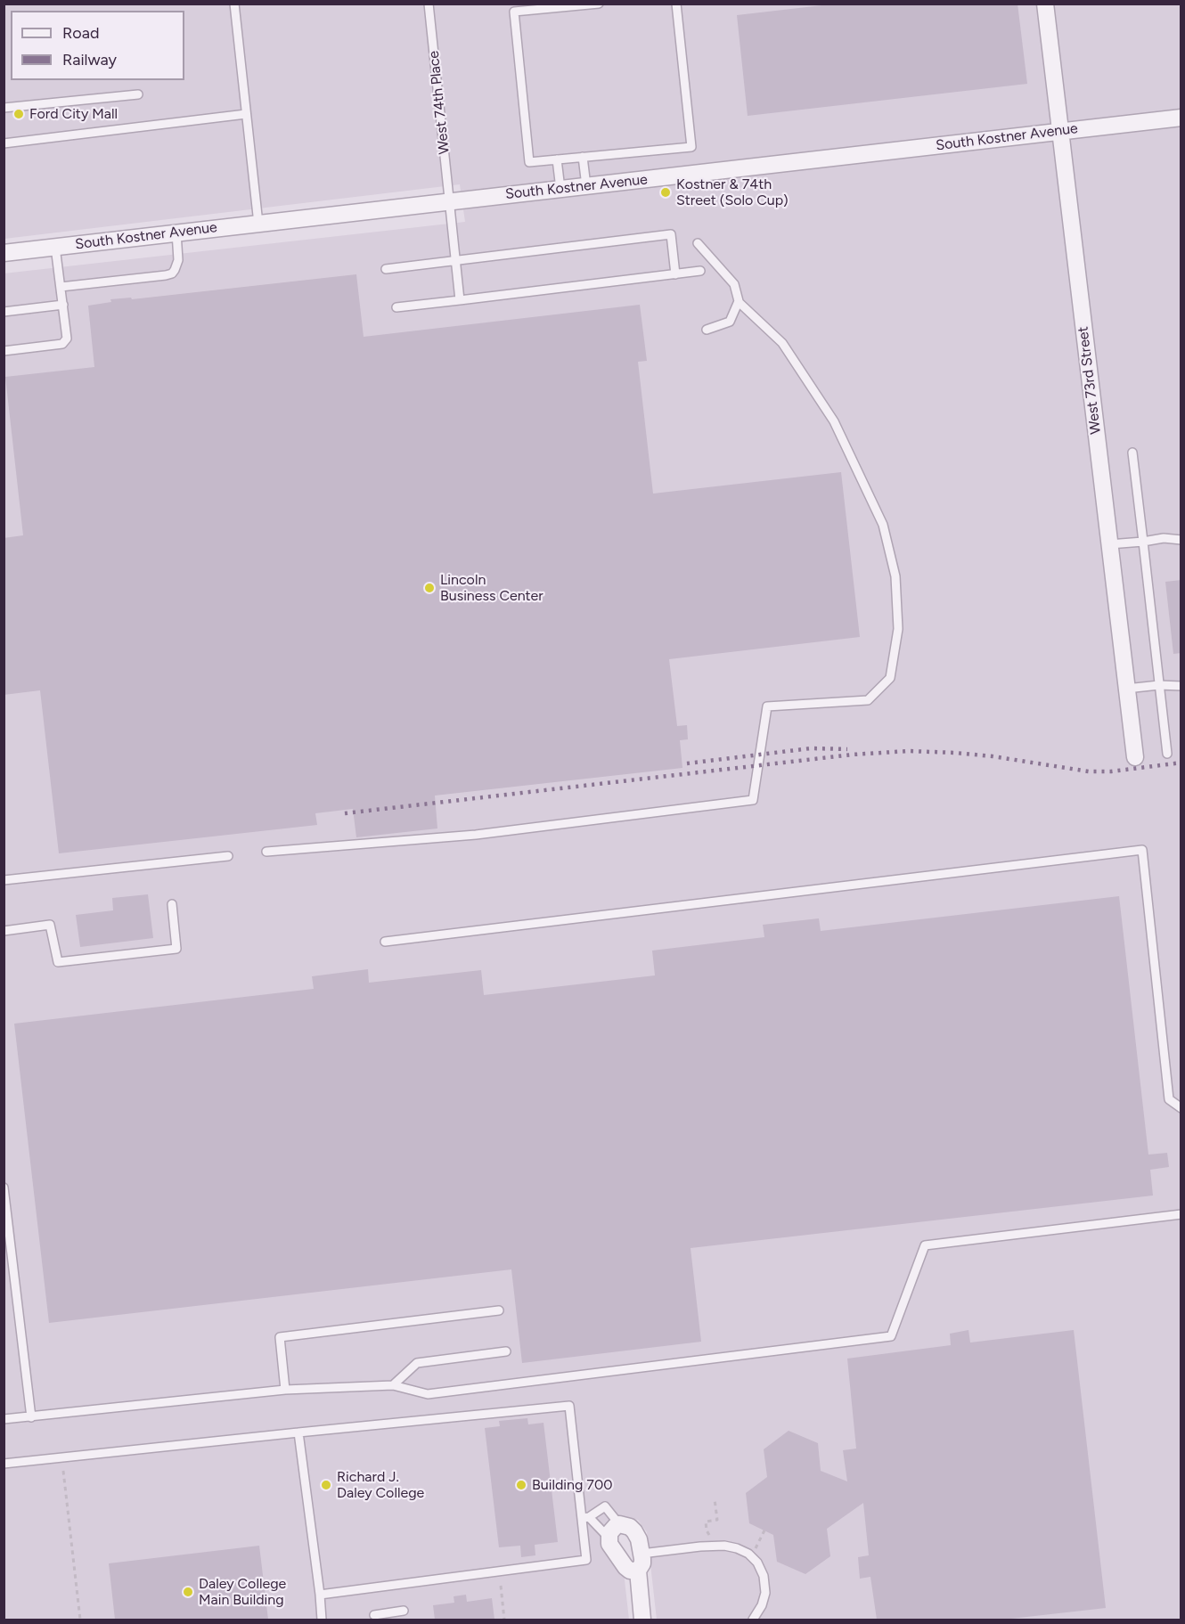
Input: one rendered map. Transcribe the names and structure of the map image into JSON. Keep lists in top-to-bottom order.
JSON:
{
  "streets": {
    "street": ["South Kostner Avenue", "West 73rd Street"],
    "lane": ["West 74th Place"]
  },
  "crossings": [
    ["West 74th Place", "South Kostner Avenue"],
    ["South Kostner Avenue", "West 73rd Street"]
  ],
  "places": [
    "Ford City Mall",
    "Kostner & 74th Street (Solo Cup)",
    "Lincoln Business Center",
    "Richard J. Daley College",
    "Building 700",
    "Daley College Main Building"
  ],
  "legend": ["Road", "Railway"]
}
